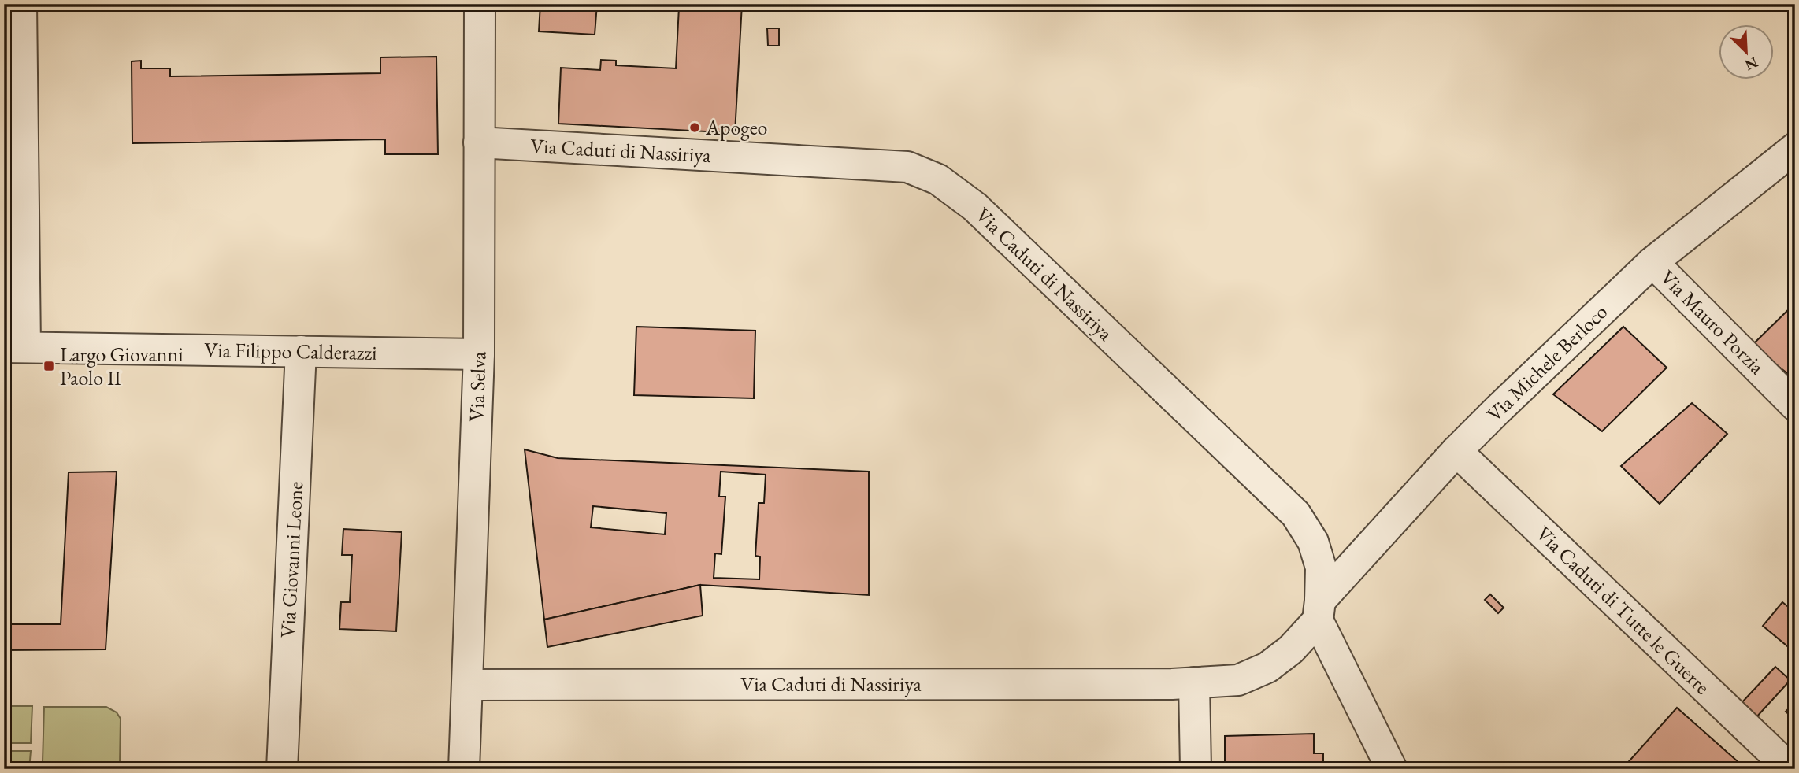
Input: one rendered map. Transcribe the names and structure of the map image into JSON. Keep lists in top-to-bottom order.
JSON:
{
  "streets": {
    "street": [
      "Via Caduti di Nassiriya",
      "Via Mauro Porzia",
      "Via Filippo Calderazzi",
      "Via Michele Berloco",
      "Via Selva",
      "Via Giovanni Leone",
      "Via Caduti di Tutte le Guerre"
    ]
  },
  "crossings": [
    ["Via Caduti di Nassiriya", "Via Michele Berloco"],
    ["Via Caduti di Nassiriya", "Via Selva"],
    ["Via Mauro Porzia", "Via Michele Berloco"],
    ["Via Filippo Calderazzi", "Via Selva"],
    ["Via Filippo Calderazzi", "Via Giovanni Leone"],
    ["Via Michele Berloco", "Via Caduti di Tutte le Guerre"]
  ],
  "places": {
    "other": ["Apogeo"],
    "transit": ["Largo Giovanni Paolo II"]
  },
  "north": "bottom right"
}
